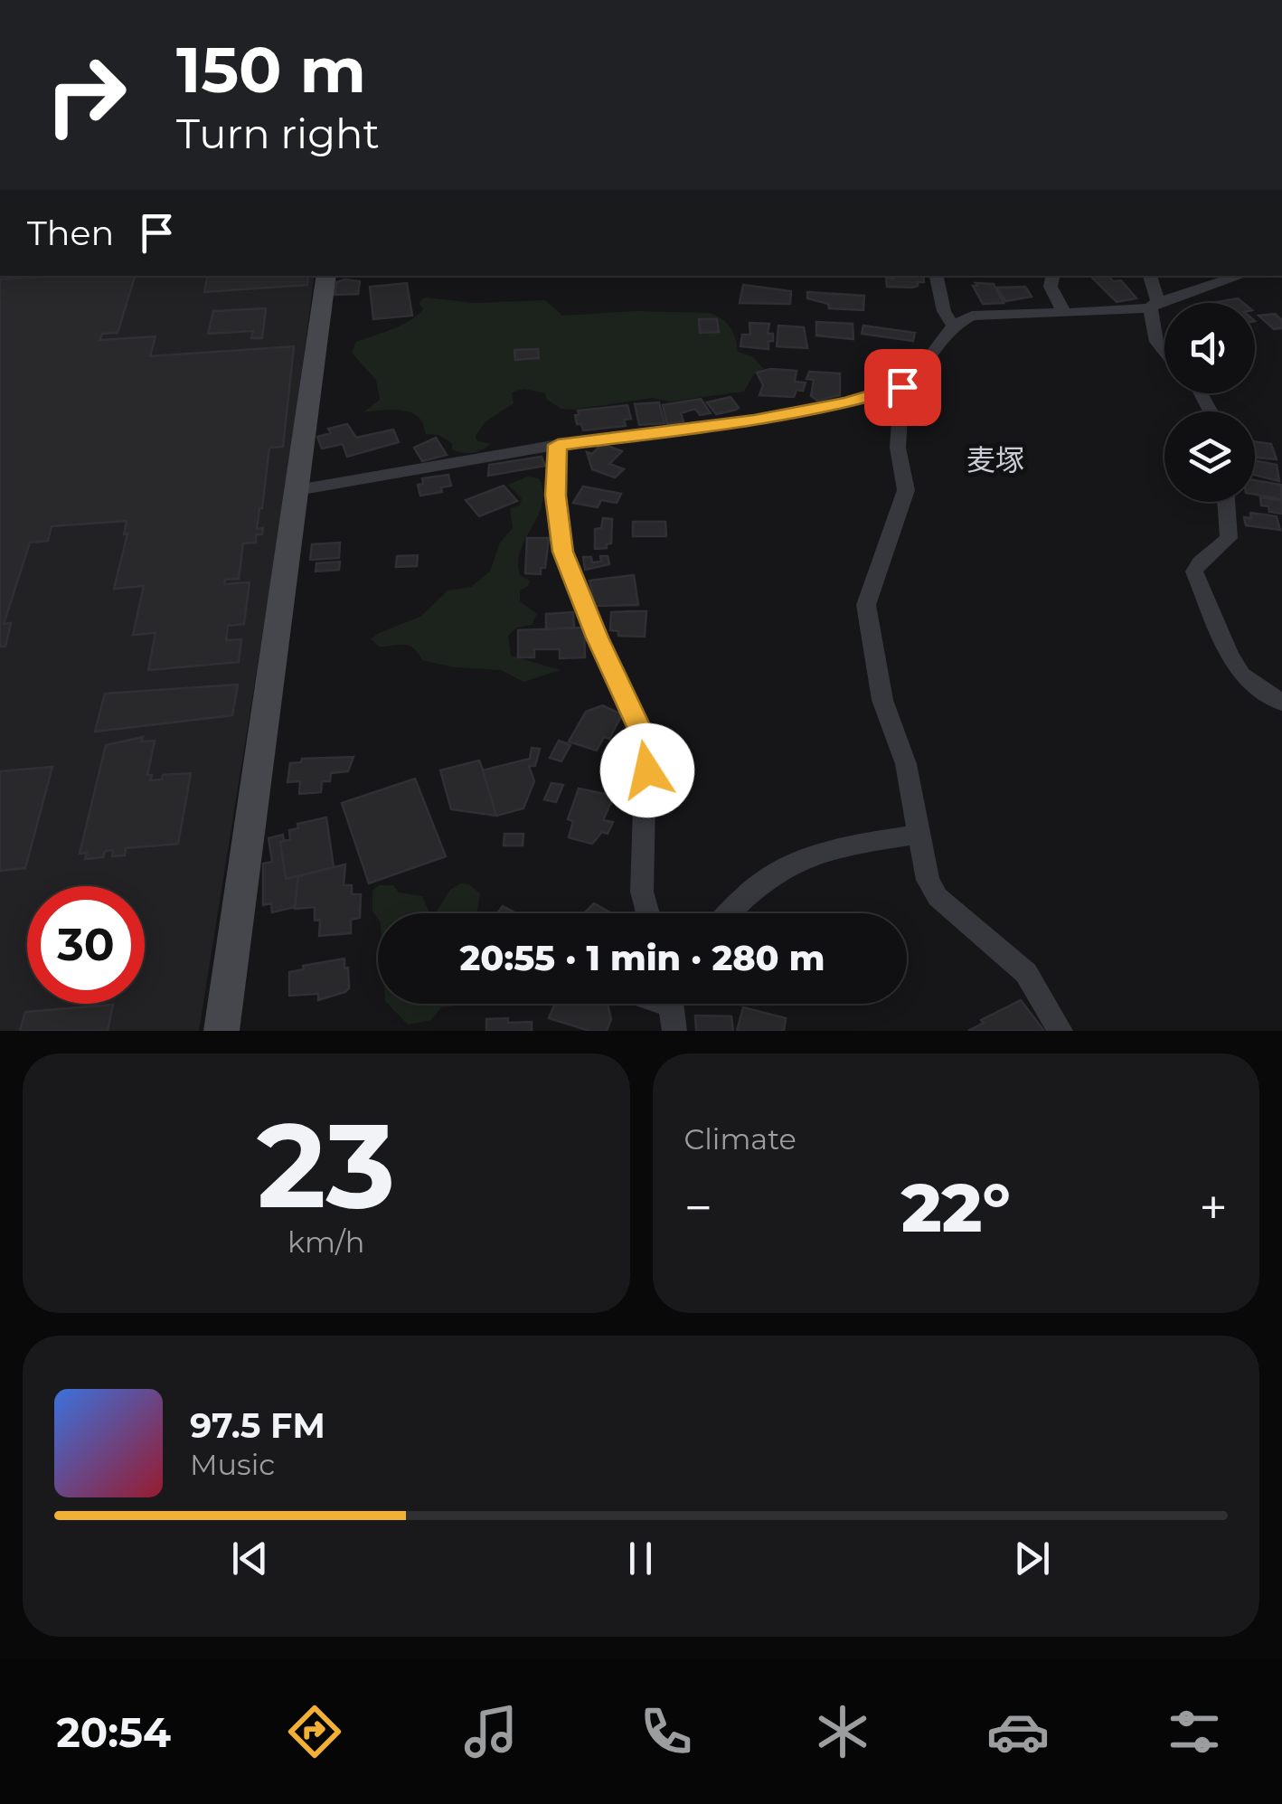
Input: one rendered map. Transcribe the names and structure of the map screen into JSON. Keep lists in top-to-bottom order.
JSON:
{
  "districts": ["麦塚"],
  "page": {
    "turn": ["150 m", "Turn right"],
    "then": "Then",
    "limit": "30",
    "trip": "20:55 · 1 min · 280 m",
    "tile": [
      ["23", "km/h"],
      "Climate"
    ],
    "heat": ["−", "22°", "+"],
    "song": ["97.5 FM", "Music"],
    "tabs": "20:54"
  }
}
